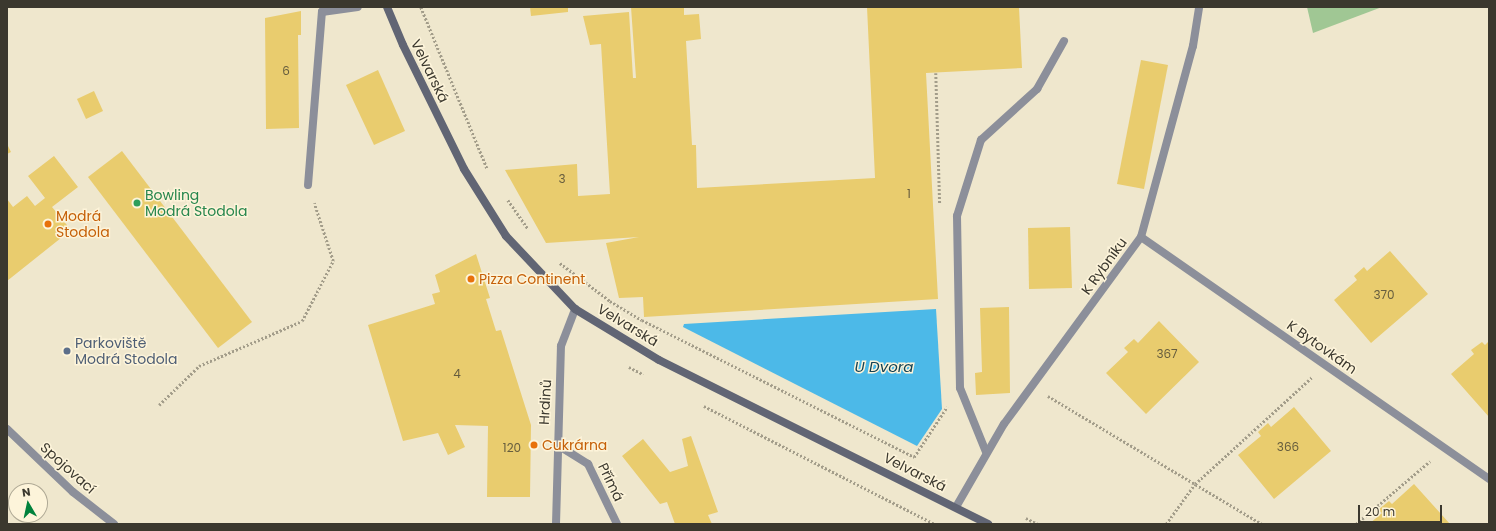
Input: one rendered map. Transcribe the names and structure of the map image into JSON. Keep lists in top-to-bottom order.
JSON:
{
  "streets": {
    "main road": ["Velvarská"],
    "street": [
      "K Rybníku",
      "K Bytovkám",
      "Hrdinů",
      "Spojovací",
      "Přímá"
    ]
  },
  "crossings": [
    ["Velvarská", "K Rybníku"],
    ["Velvarská", "Hrdinů"],
    ["K Rybníku", "K Bytovkám"],
    ["Hrdinů", "Přímá"]
  ],
  "water": ["U Dvora"],
  "places": [
    "Bowling Modrá Stodola",
    "Modrá Stodola",
    "Pizza Continent",
    "Parkoviště Modrá Stodola",
    "Cukrárna"
  ],
  "house_numbers": [
    "6",
    "3",
    "1",
    "370",
    "367",
    "4",
    "366",
    "120"
  ],
  "scale_bar": "20 m",
  "north": "top"
}
